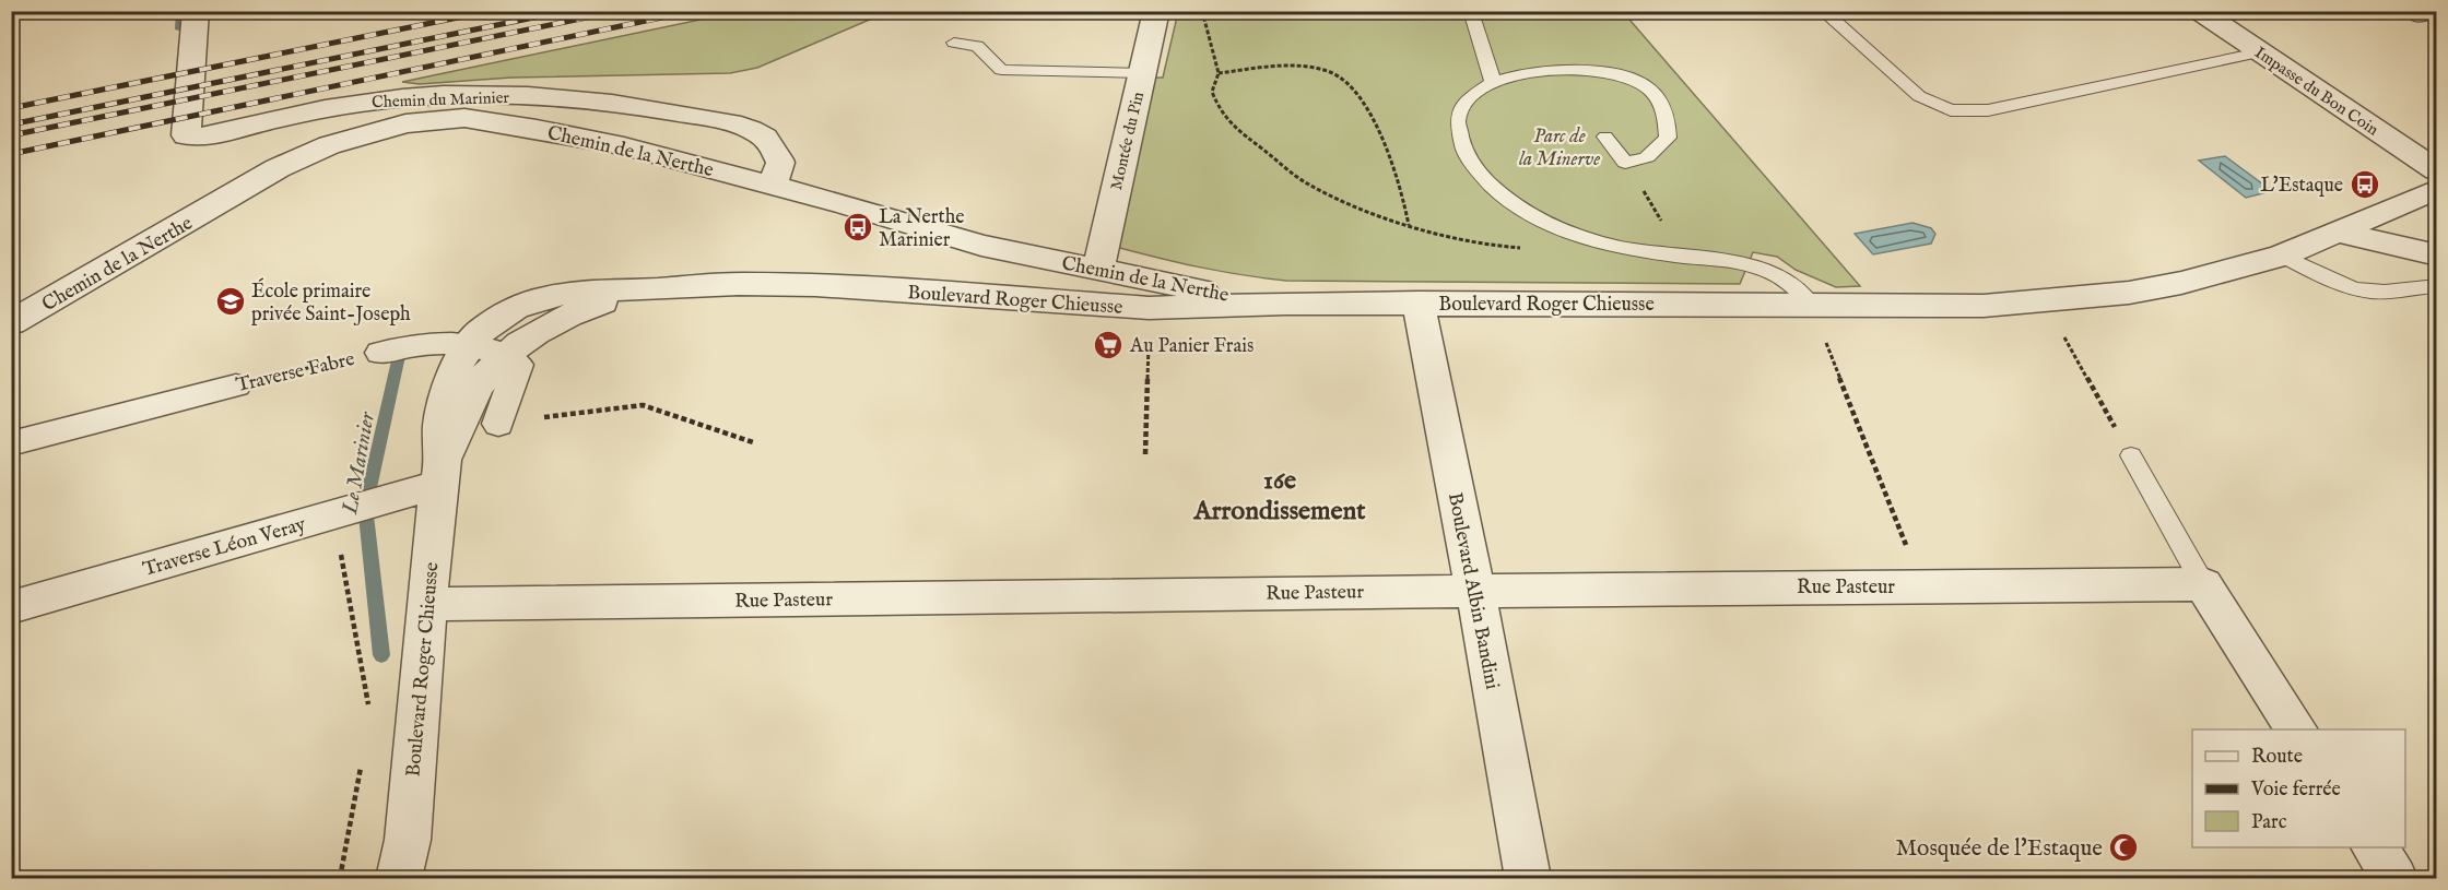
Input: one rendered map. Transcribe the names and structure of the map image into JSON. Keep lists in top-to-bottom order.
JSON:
{
  "streets": {
    "street": [
      "Impasse du Bon Coin",
      "Chemin du Marinier",
      "Montée du Pin",
      "Chemin de la Nerthe",
      "Boulevard Roger Chieusse",
      "Traverse Fabre",
      "Traverse Léon Veray",
      "Rue Pasteur",
      "Boulevard Albin Bandini"
    ]
  },
  "crossings": [
    ["Chemin du Marinier", "Chemin de la Nerthe"],
    ["Montée du Pin", "Chemin de la Nerthe"],
    ["Chemin de la Nerthe", "Boulevard Roger Chieusse"],
    ["Boulevard Roger Chieusse", "Traverse Fabre"],
    ["Boulevard Roger Chieusse", "Traverse Léon Veray"],
    ["Boulevard Roger Chieusse", "Rue Pasteur"],
    ["Boulevard Roger Chieusse", "Boulevard Albin Bandini"],
    ["Rue Pasteur", "Boulevard Albin Bandini"]
  ],
  "districts": ["16e Arrondissement"],
  "water": ["Le Marinier"],
  "parks": ["Parc de la Minerve"],
  "places": {
    "bus stop": ["L'Estaque", "La Nerthe Marinier"],
    "school or university": ["École primaire privée Saint-Joseph"],
    "supermarket": ["Au Panier Frais"],
    "mosque": ["Mosquée de l'Estaque"]
  },
  "legend": ["Route", "Voie ferrée", "Parc"]
}
